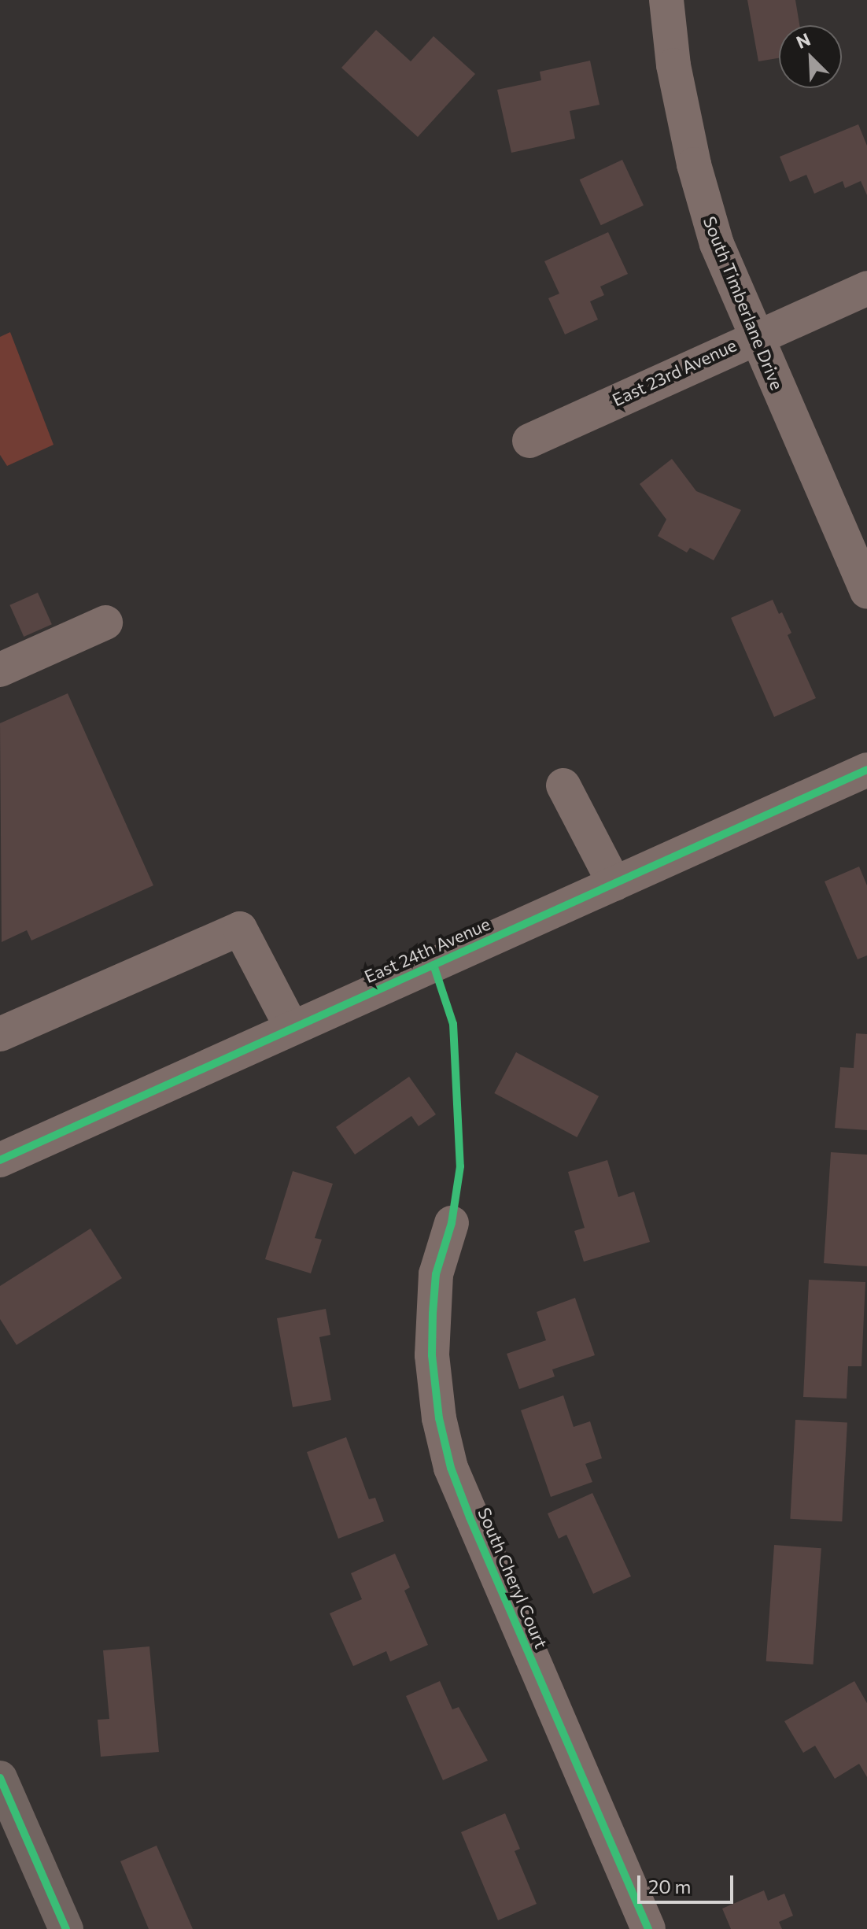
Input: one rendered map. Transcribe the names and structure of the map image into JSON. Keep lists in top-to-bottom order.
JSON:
{
  "streets": {
    "street": [
      "South Timberlane Drive",
      "East 23rd Avenue",
      "East 24th Avenue",
      "South Cheryl Court"
    ]
  },
  "crossings": [
    ["South Timberlane Drive", "East 23rd Avenue"]
  ],
  "scale_bar": "20 m",
  "north": "top left"
}
